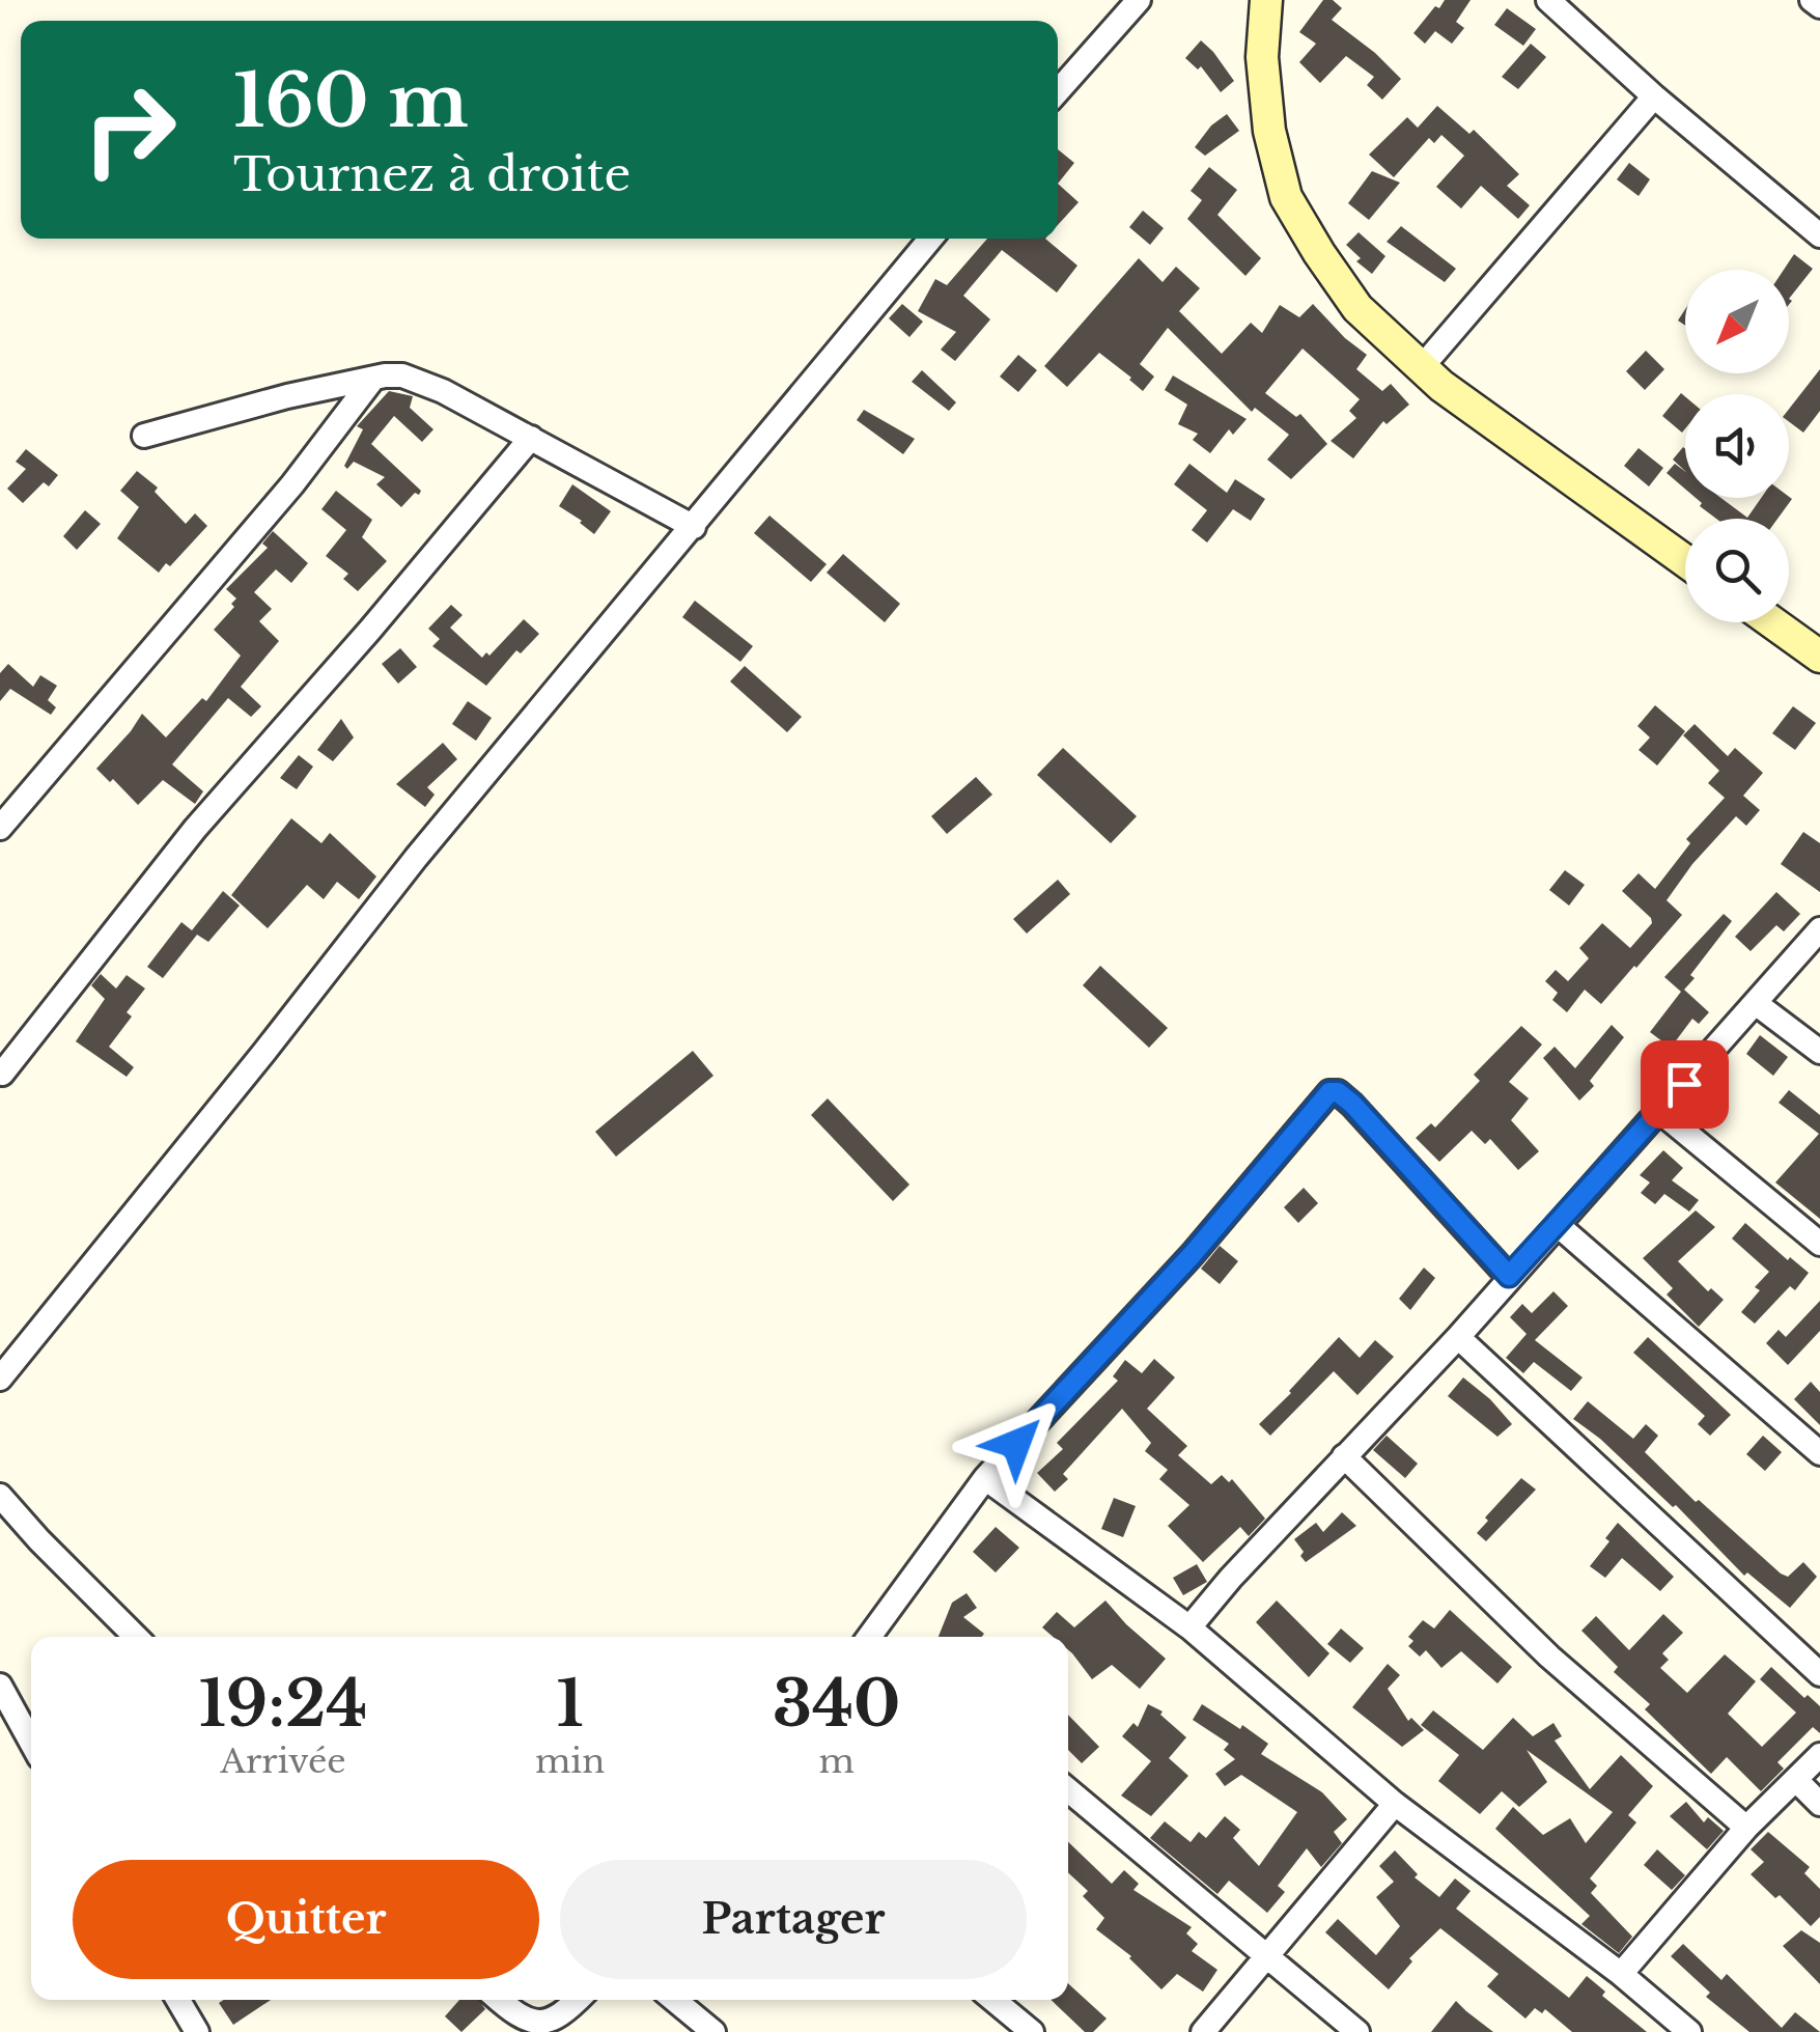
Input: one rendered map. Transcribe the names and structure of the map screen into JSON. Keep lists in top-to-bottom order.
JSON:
{
  "north": "bottom left",
  "page": {
    "turn": ["160 m", "Tournez à droite"],
    "eta": [
      "19:24",
      "Arrivée",
      "1",
      "min",
      "340",
      "m"
    ],
    "buttons": ["Quitter", "Partager"]
  }
}
